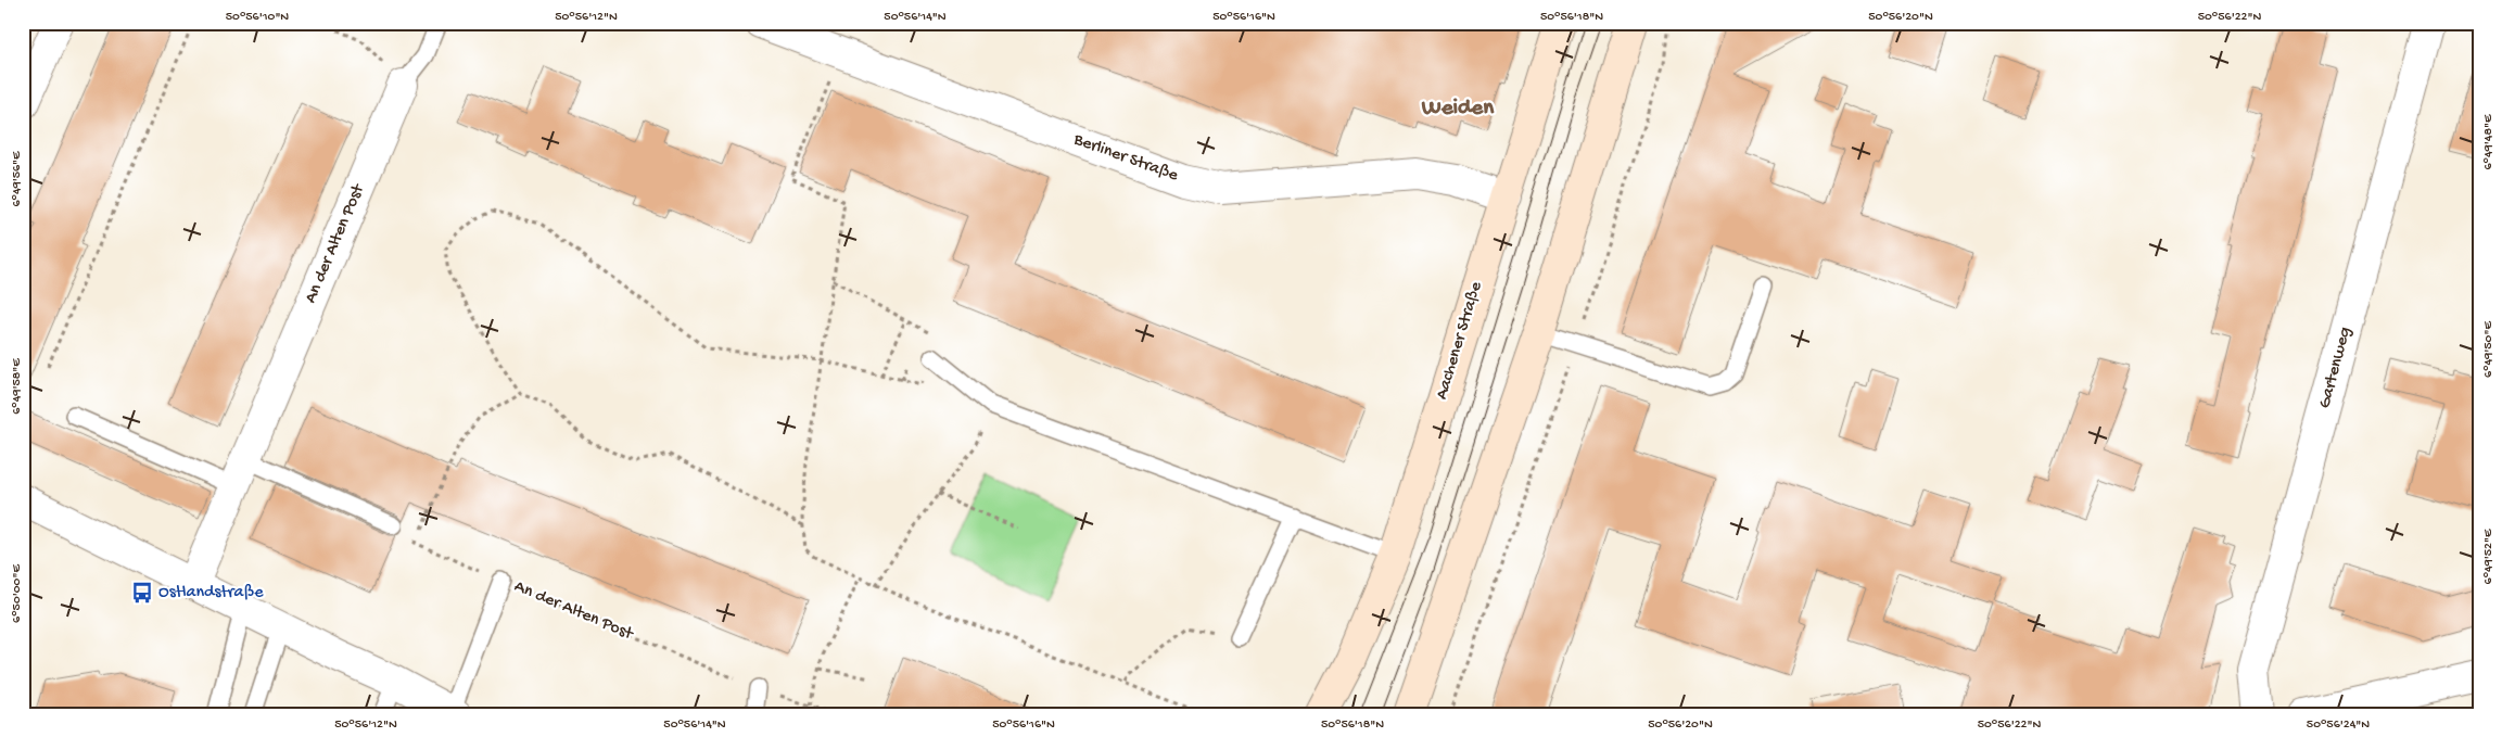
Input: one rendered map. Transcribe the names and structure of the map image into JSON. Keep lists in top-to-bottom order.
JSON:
{
  "streets": {
    "main road": ["Aachener Straße"],
    "street": ["Berliner Straße", "An der Alten Post", "Gartenweg"]
  },
  "crossings": [
    ["Berliner Straße", "Aachener Straße"]
  ],
  "districts": ["Weiden"],
  "places": {
    "bus stop": ["Ostlandstraße"]
  },
  "coordinates": [
    "50°56'10\"N",
    "50°56'12\"N",
    "50°56'14\"N",
    "50°56'16\"N",
    "50°56'18\"N",
    "50°56'20\"N",
    "50°56'22\"N",
    "6°49'48\"E",
    "6°49'56\"E",
    "6°49'50\"E",
    "6°49'58\"E",
    "6°49'52\"E",
    "6°50'00\"E",
    "50°56'24\"N"
  ]
}
